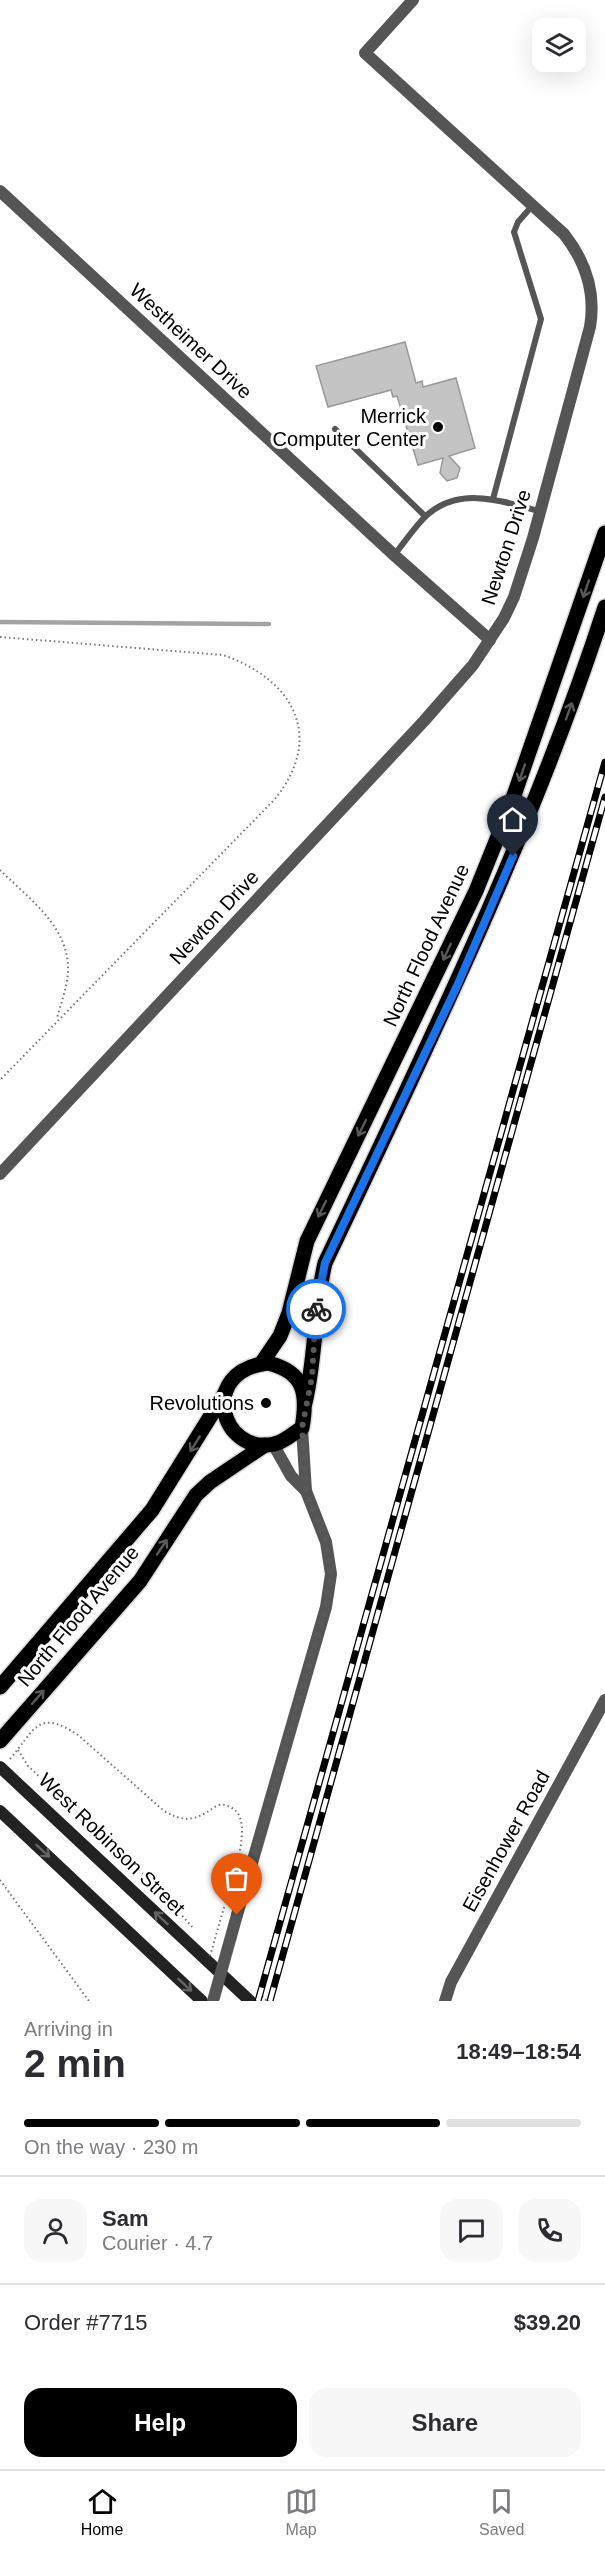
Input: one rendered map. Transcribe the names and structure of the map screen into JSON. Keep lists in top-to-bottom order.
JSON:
{
  "streets": {
    "main road": ["North Flood Avenue", "West Robinson Street"],
    "street": ["Westheimer Drive", "Newton Drive", "Eisenhower Road"]
  },
  "crossings": [
    ["Westheimer Drive", "Newton Drive"]
  ],
  "places": ["Merrick Computer Center", "Revolutions"],
  "page": {
    "heading": ["2 min", "Arriving in", "18:49–18:54"],
    "panel": [
      "Sam",
      "Courier · 4.7",
      "Order #7715",
      "$39.20"
    ],
    "bar": "On the way · 230 m",
    "buttons": ["Help", "Share"],
    "tabs": ["Home", "Map", "Saved"]
  }
}
